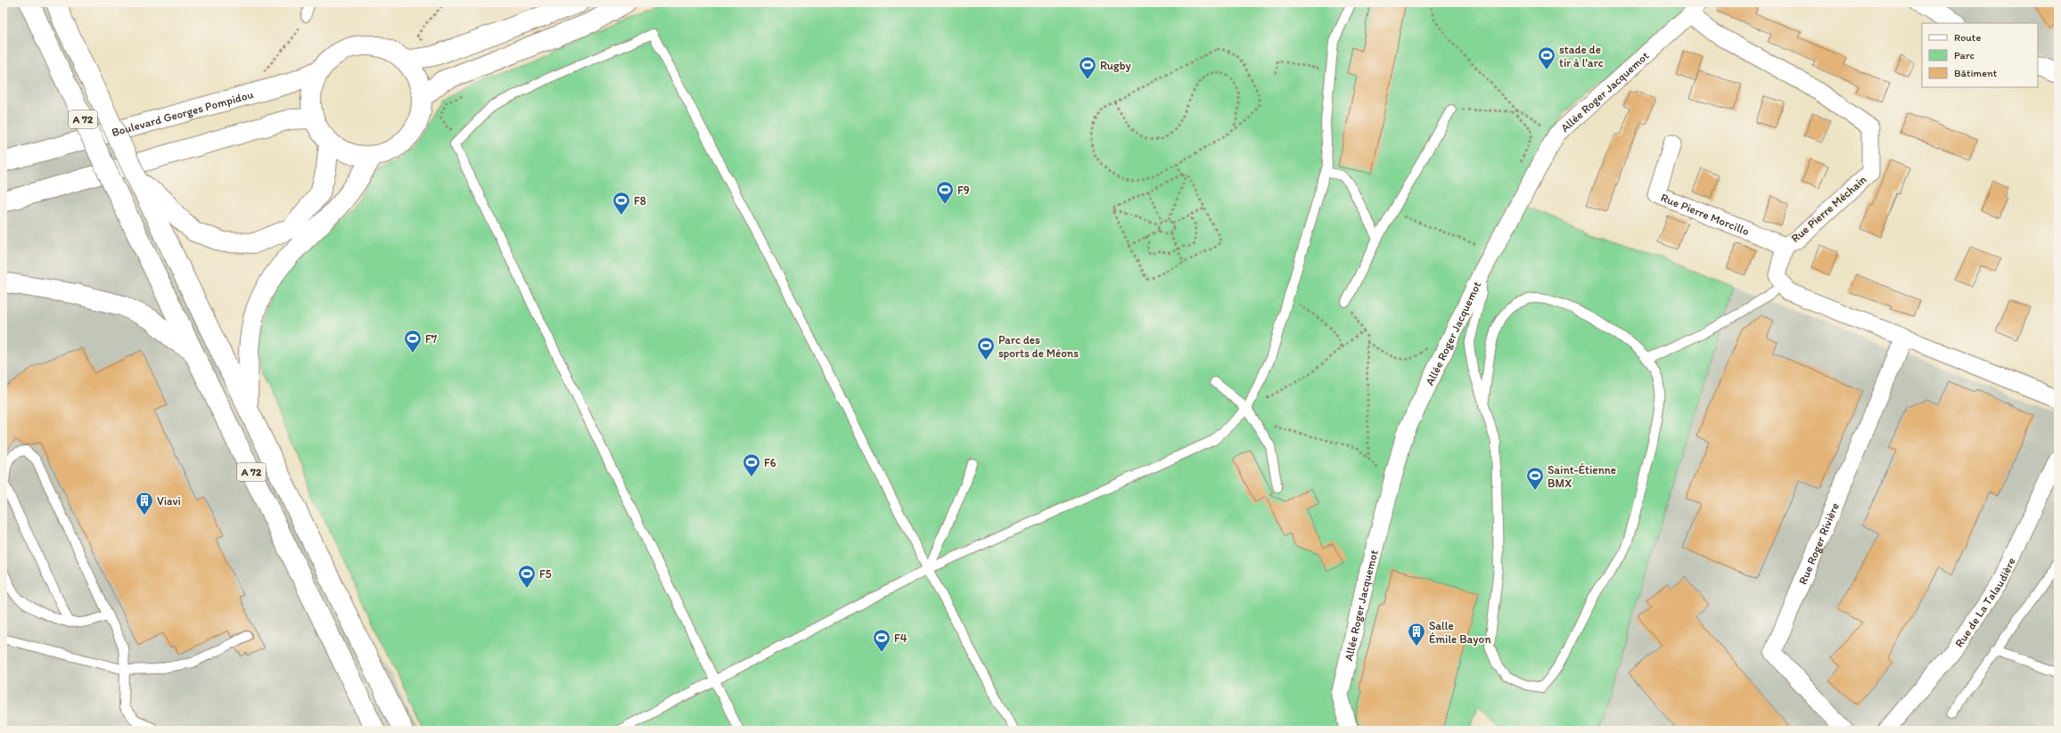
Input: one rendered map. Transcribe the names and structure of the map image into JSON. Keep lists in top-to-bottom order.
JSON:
{
  "streets": {
    "main road": ["Boulevard Georges Pompidou", "A 72"],
    "street": [
      "Allée Roger Jacquemot",
      "Rue Pierre Méchain",
      "Rue Pierre Morcillo",
      "Rue Roger Rivière",
      "Rue de La Talaudière"
    ]
  },
  "crossings": [
    ["Allée Roger Jacquemot", "Rue Pierre Méchain"],
    ["Rue Pierre Méchain", "Rue Pierre Morcillo"]
  ],
  "places": {
    "sports": [
      "stade de tir à l'arc",
      "Rugby",
      "F9",
      "F8",
      "F7",
      "Parc des sports de Méons",
      "F6",
      "Saint-Étienne BMX",
      "F5",
      "F4"
    ],
    "building": ["Viavi", "Salle Émile Bayon"]
  },
  "legend": ["Route", "Parc", "Bâtiment"]
}
